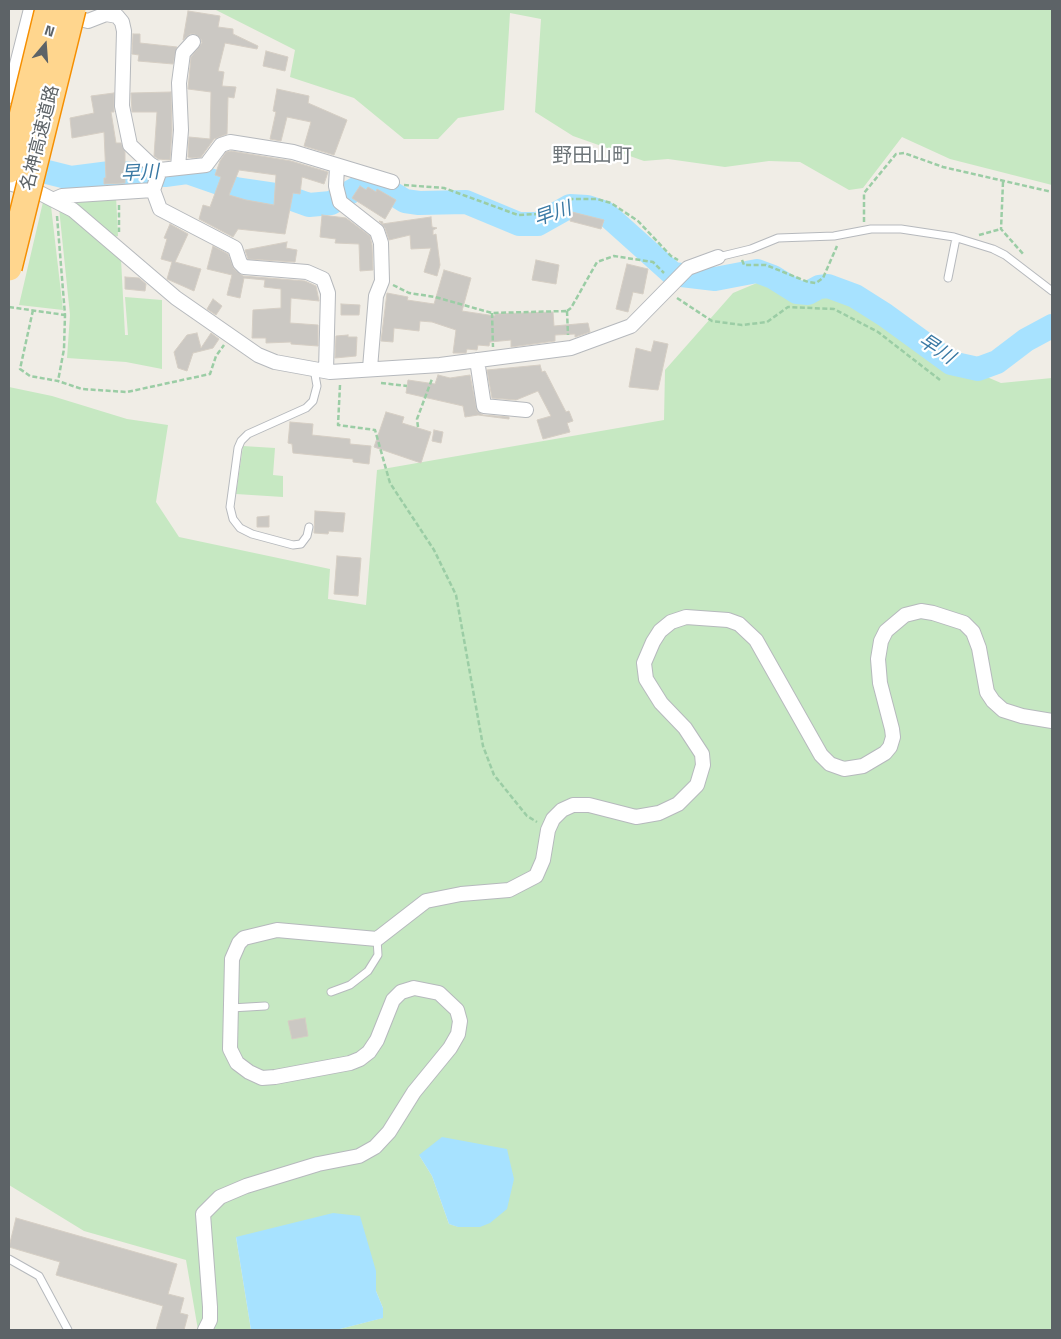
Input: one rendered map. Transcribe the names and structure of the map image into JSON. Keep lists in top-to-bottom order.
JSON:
{
  "streets": {
    "highway": ["名神高速道路"]
  },
  "districts": ["野田山町"],
  "water": ["早川"],
  "north": "top"
}
